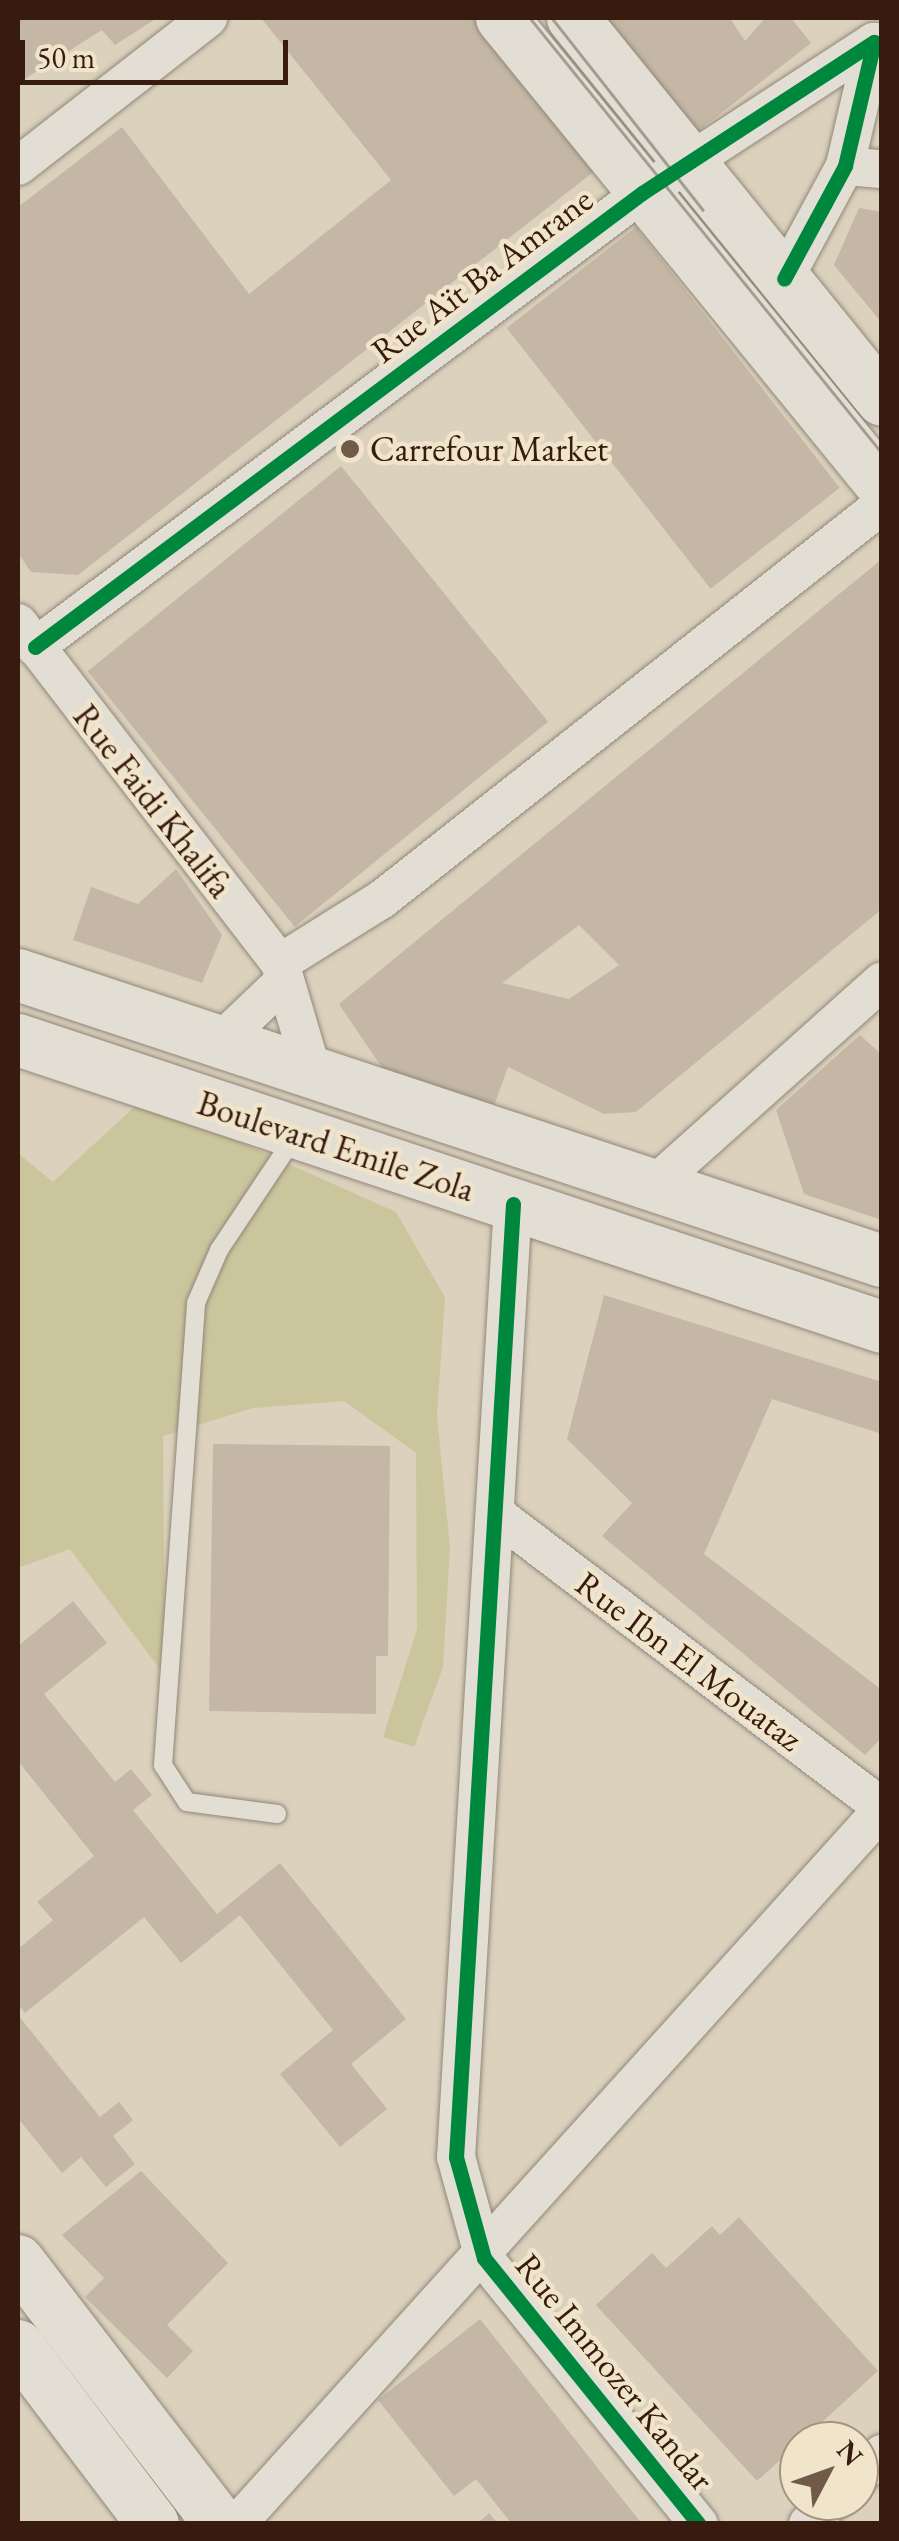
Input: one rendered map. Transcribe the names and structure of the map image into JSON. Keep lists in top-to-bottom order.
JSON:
{
  "streets": {
    "main road": ["Boulevard Emile Zola"],
    "street": [
      "Rue Aït Ba Amrane",
      "Rue Faidi Khalifa",
      "Rue Ibn El Mouataz",
      "Rue Immozer Kandar"
    ]
  },
  "crossings": [
    ["Rue Aït Ba Amrane", "Rue Faidi Khalifa"],
    ["Rue Faidi Khalifa", "Boulevard Emile Zola"],
    ["Boulevard Emile Zola", "Rue Immozer Kandar"],
    ["Rue Ibn El Mouataz", "Rue Immozer Kandar"]
  ],
  "places": ["Carrefour Market"],
  "scale_bar": "50 m",
  "north": "top right"
}
